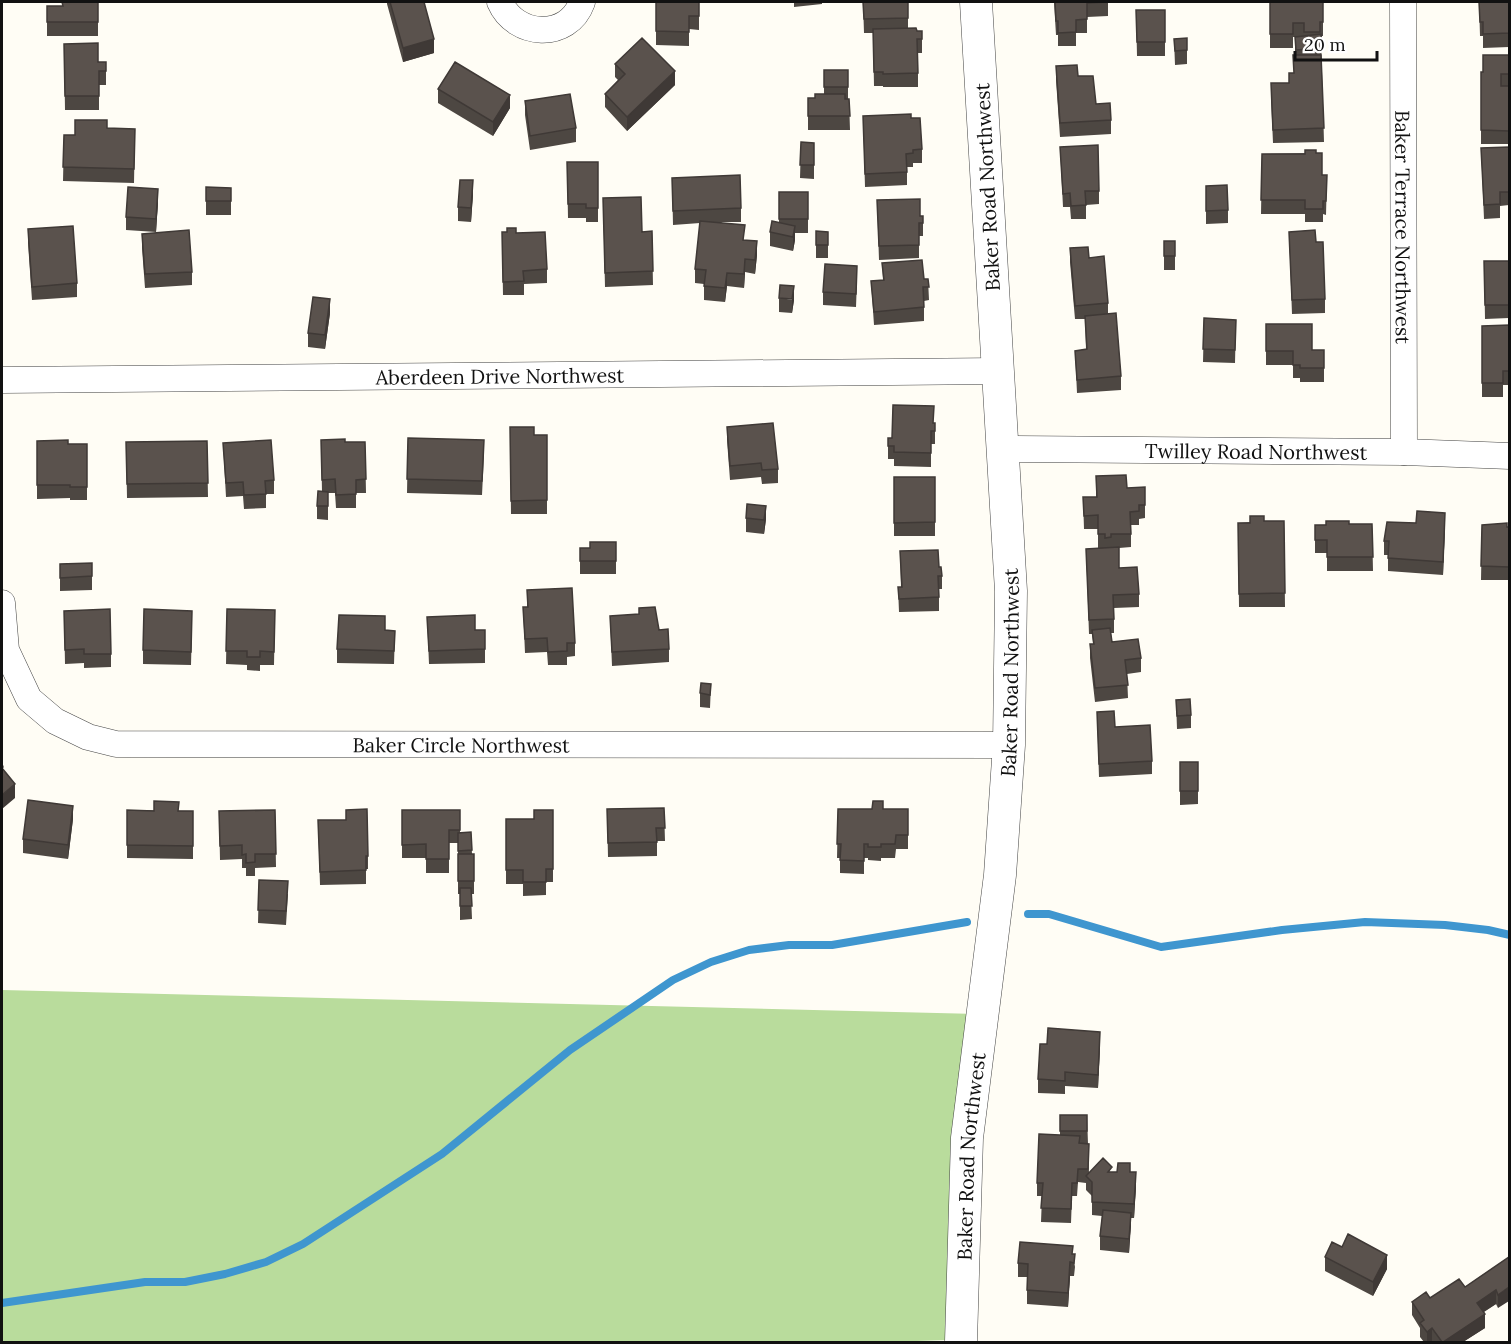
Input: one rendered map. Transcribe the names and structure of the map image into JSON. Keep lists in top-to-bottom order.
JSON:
{
  "streets": {
    "street": [
      "Baker Road Northwest",
      "Baker Terrace Northwest",
      "Aberdeen Drive Northwest",
      "Twilley Road Northwest",
      "Baker Circle Northwest"
    ]
  },
  "crossings": [
    ["Baker Road Northwest", "Aberdeen Drive Northwest"],
    ["Baker Road Northwest", "Twilley Road Northwest"],
    ["Baker Road Northwest", "Baker Circle Northwest"],
    ["Baker Terrace Northwest", "Twilley Road Northwest"]
  ],
  "scale_bar": "20 m"
}
